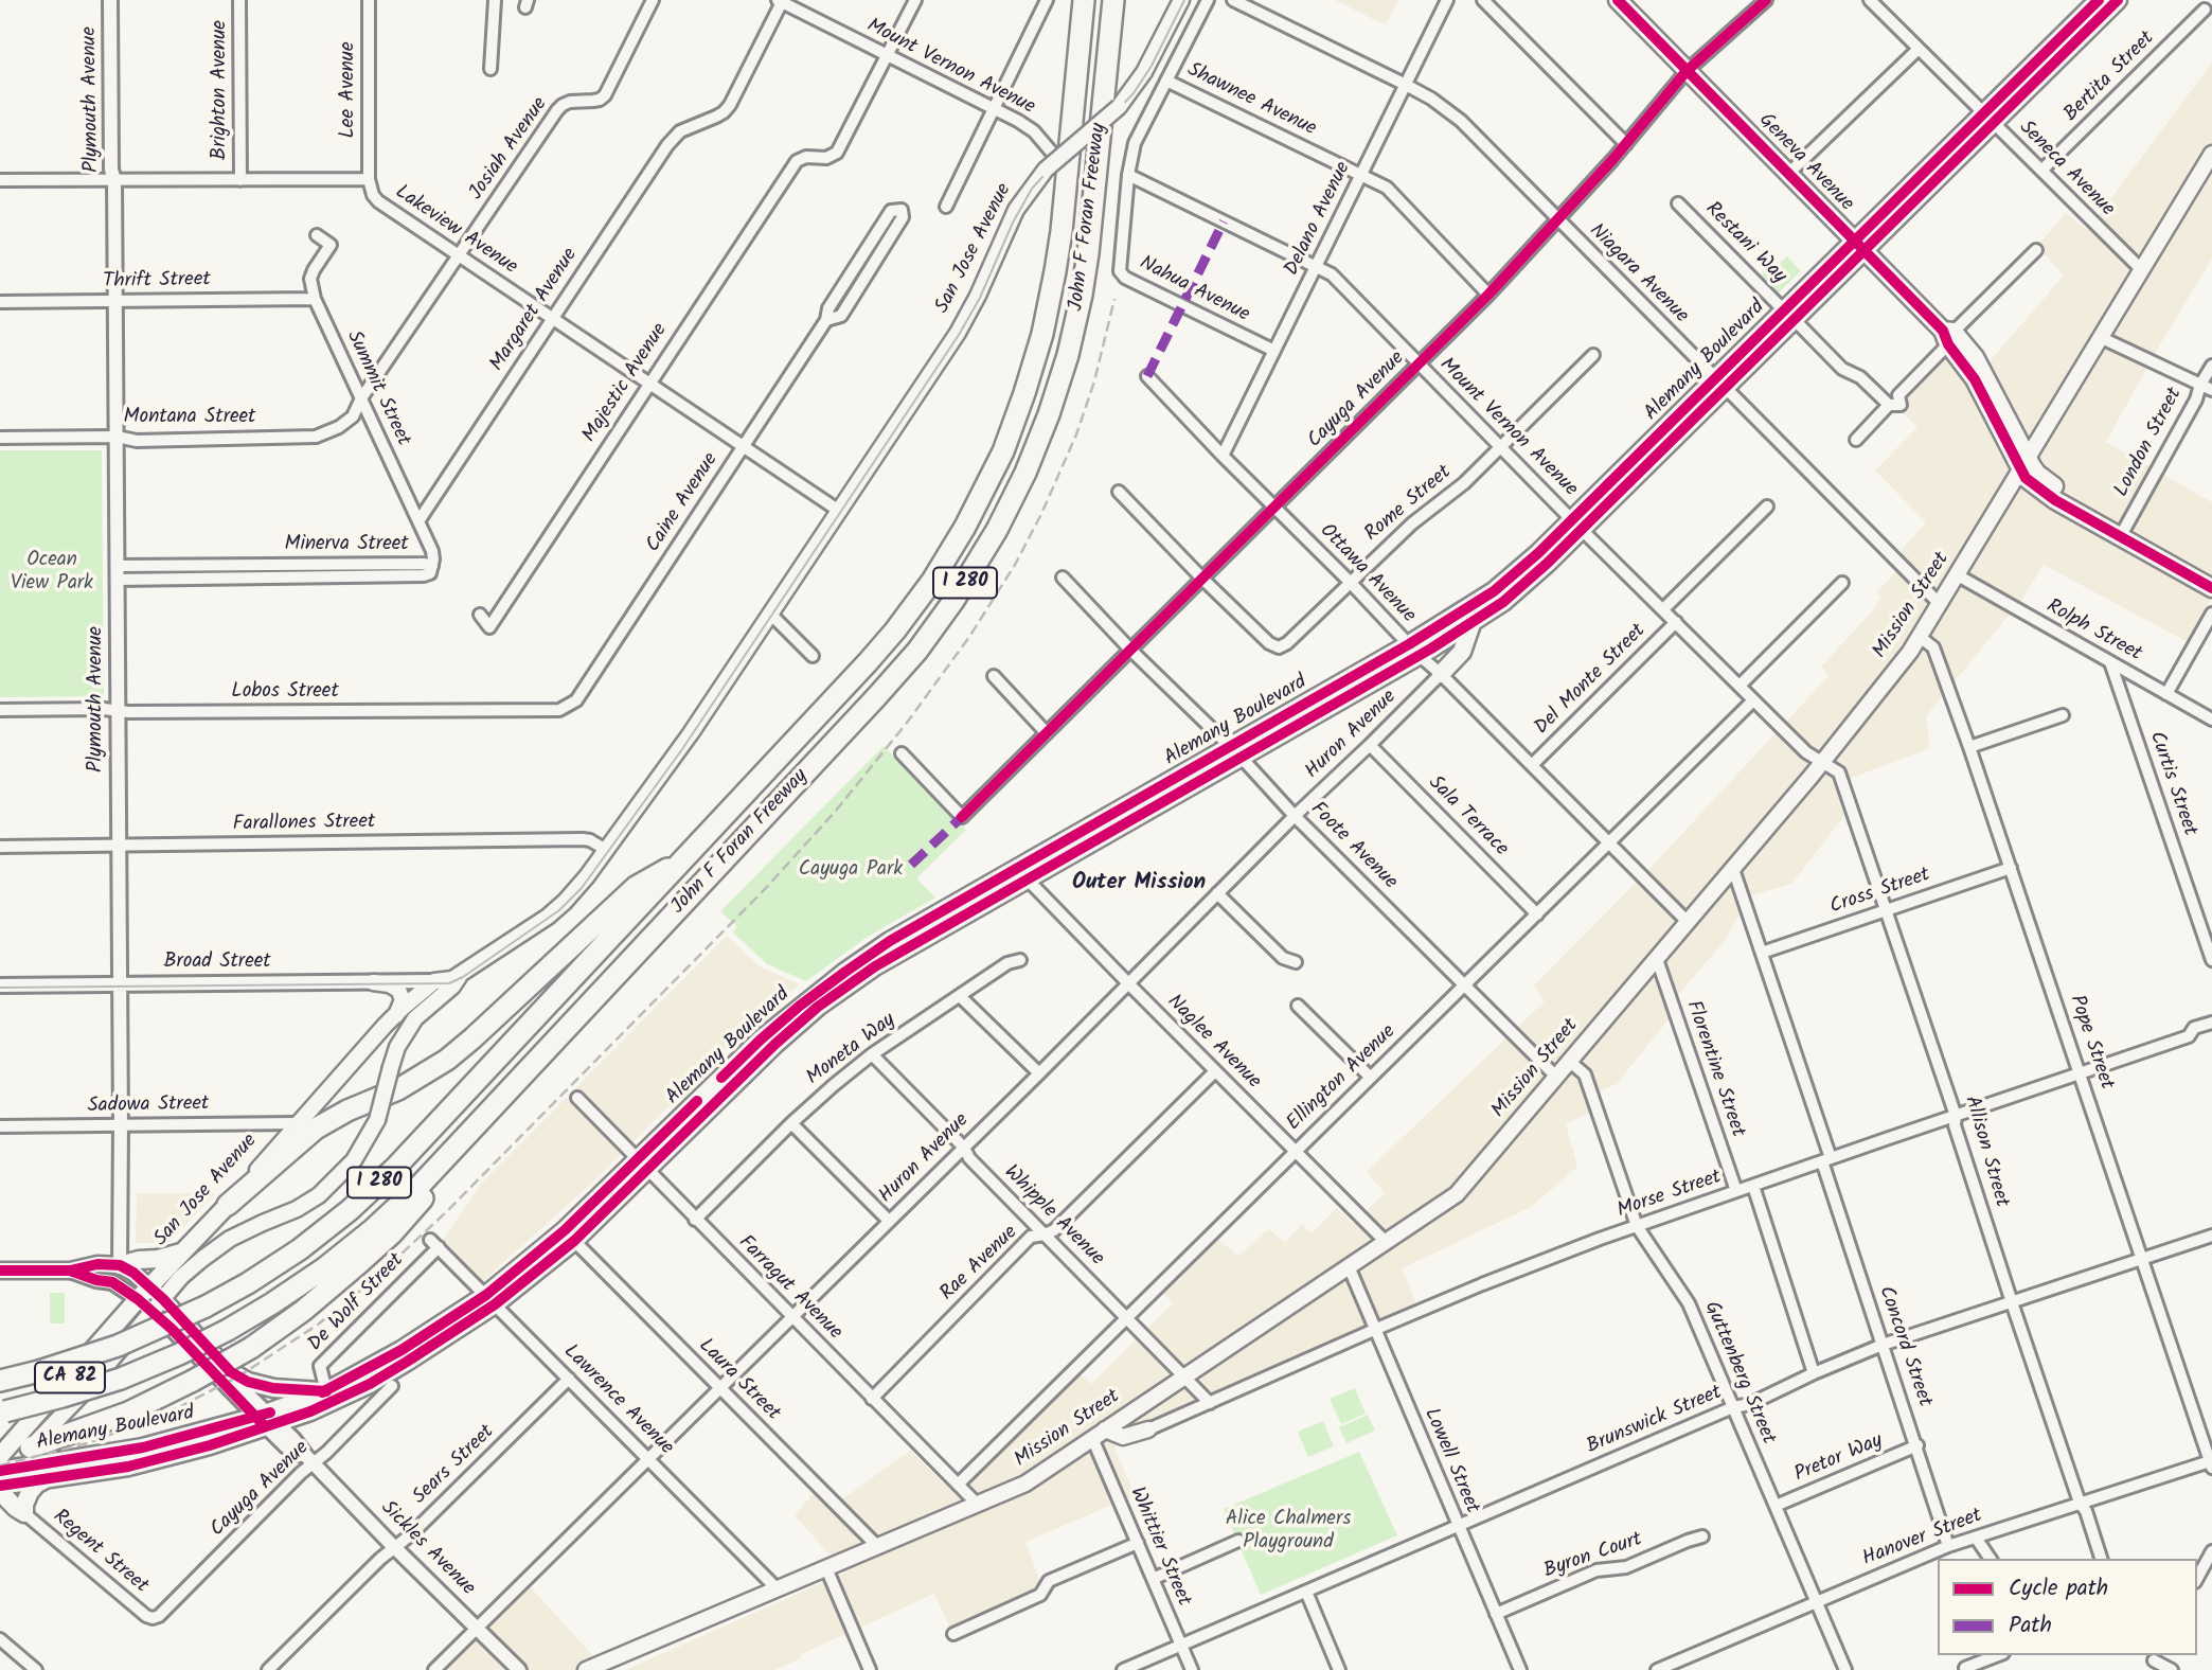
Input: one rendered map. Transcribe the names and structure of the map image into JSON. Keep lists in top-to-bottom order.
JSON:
{
  "streets": {
    "highway": ["John F Foran Freeway", "I 280"],
    "main road": [
      "Geneva Avenue",
      "San Jose Avenue",
      "Alemany Boulevard",
      "Mission Street",
      "CA 82",
      "Sickles Avenue"
    ],
    "street": [
      "Mount Vernon Avenue",
      "Bertita Street",
      "Brighton Avenue",
      "Lee Avenue",
      "Plymouth Avenue",
      "Shawnee Avenue",
      "Josiah Avenue",
      "Seneca Avenue",
      "Delano Avenue",
      "Lakeview Avenue",
      "Restani Way",
      "Niagara Avenue",
      "Thrift Street",
      "Nahua Avenue",
      "Margaret Avenue",
      "Majestic Avenue",
      "Summit Street",
      "Cayuga Avenue",
      "Montana Street",
      "London Street",
      "Caine Avenue",
      "Rome Street",
      "Minerva Street",
      "Ottawa Avenue",
      "Rolph Street",
      "Del Monte Street",
      "Lobos Street",
      "Huron Avenue",
      "Curtis Street",
      "Sala Terrace",
      "Farallones Street",
      "Foote Avenue",
      "Cross Street",
      "Broad Street",
      "Naglee Avenue",
      "Pope Street",
      "Moneta Way",
      "Florentine Street",
      "Ellington Avenue",
      "Sadowa Street",
      "Allison Street",
      "Morse Street",
      "Whipple Avenue",
      "Rae Avenue",
      "Farragut Avenue",
      "De Wolf Street",
      "Concord Street",
      "Guttenberg Street",
      "Laura Street",
      "Lawrence Avenue",
      "Brunswick Street",
      "Pretor Way",
      "Lowell Street",
      "Sears Street",
      "Hanover Street",
      "Whittier Street",
      "Regent Street",
      "Byron Court"
    ]
  },
  "crossings": [
    ["Mount Vernon Avenue", "Delano Avenue"],
    ["Mount Vernon Avenue", "San Jose Avenue"],
    ["Mount Vernon Avenue", "Nahua Avenue"],
    ["Mount Vernon Avenue", "Margaret Avenue"],
    ["Mount Vernon Avenue", "Alemany Boulevard"],
    ["Mount Vernon Avenue", "Majestic Avenue"],
    ["Mount Vernon Avenue", "Cayuga Avenue"],
    ["Mount Vernon Avenue", "Rome Street"],
    ["Mount Vernon Avenue", "Mission Street"],
    ["Mount Vernon Avenue", "Del Monte Street"],
    ["Mount Vernon Avenue", "Ellington Avenue"],
    ["Mount Vernon Avenue", "Allison Street"],
    ["Bertita Street", "Seneca Avenue"],
    ["Brighton Avenue", "Lakeview Avenue"],
    ["Lee Avenue", "Lakeview Avenue"],
    ["Plymouth Avenue", "Lakeview Avenue"],
    ["Plymouth Avenue", "Thrift Street"],
    ["Plymouth Avenue", "Montana Street"],
    ["Plymouth Avenue", "Minerva Street"],
    ["Plymouth Avenue", "Lobos Street"],
    ["Plymouth Avenue", "Farallones Street"],
    ["Plymouth Avenue", "Broad Street"],
    ["Plymouth Avenue", "Sadowa Street"],
    ["Plymouth Avenue", "Sickles Avenue"],
    ["Shawnee Avenue", "Delano Avenue"],
    ["Shawnee Avenue", "Nahua Avenue"],
    ["Shawnee Avenue", "Cayuga Avenue"],
    ["Josiah Avenue", "Lakeview Avenue"],
    ["Josiah Avenue", "Summit Street"],
    ["Josiah Avenue", "Montana Street"],
    ["Geneva Avenue", "Alemany Boulevard"],
    ["Geneva Avenue", "Cayuga Avenue"],
    ["Geneva Avenue", "London Street"],
    ["Geneva Avenue", "Mission Street"],
    ["Seneca Avenue", "Alemany Boulevard"],
    ["Seneca Avenue", "Mission Street"],
    ["Delano Avenue", "Niagara Avenue"],
    ["Delano Avenue", "Nahua Avenue"],
    ["Delano Avenue", "Ottawa Avenue"],
    ["Lakeview Avenue", "San Jose Avenue"],
    ["Lakeview Avenue", "Margaret Avenue"],
    ["Lakeview Avenue", "Majestic Avenue"],
    ["Lakeview Avenue", "Caine Avenue"],
    ["Restani Way", "Alemany Boulevard"],
    ["San Jose Avenue", "Alemany Boulevard"],
    ["San Jose Avenue", "Farallones Street"],
    ["San Jose Avenue", "Broad Street"],
    ["San Jose Avenue", "Sadowa Street"],
    ["San Jose Avenue", "Sickles Avenue"],
    ["Niagara Avenue", "Alemany Boulevard"],
    ["Niagara Avenue", "Cayuga Avenue"],
    ["Niagara Avenue", "Mission Street"],
    ["Thrift Street", "Summit Street"],
    ["Margaret Avenue", "Summit Street"],
    ["Alemany Boulevard", "Ottawa Avenue"],
    ["Alemany Boulevard", "Foote Avenue"],
    ["Alemany Boulevard", "Naglee Avenue"],
    ["Alemany Boulevard", "Farragut Avenue"],
    ["Alemany Boulevard", "De Wolf Street"],
    ["Alemany Boulevard", "Laura Street"],
    ["Alemany Boulevard", "Lawrence Avenue"],
    ["Alemany Boulevard", "Sickles Avenue"],
    ["Summit Street", "Montana Street"],
    ["Summit Street", "Minerva Street"],
    ["Cayuga Avenue", "Rome Street"],
    ["Cayuga Avenue", "Ottawa Avenue"],
    ["Cayuga Avenue", "Foote Avenue"],
    ["Cayuga Avenue", "Sickles Avenue"],
    ["Cayuga Avenue", "Regent Street"],
    ["Caine Avenue", "Lobos Street"],
    ["Rome Street", "Ottawa Avenue"],
    ["Ottawa Avenue", "Mission Street"],
    ["Ottawa Avenue", "Del Monte Street"],
    ["Ottawa Avenue", "Huron Avenue"],
    ["Ottawa Avenue", "Ellington Avenue"],
    ["Mission Street", "Rolph Street"],
    ["Mission Street", "Foote Avenue"],
    ["Mission Street", "Naglee Avenue"],
    ["Mission Street", "Pope Street"],
    ["Mission Street", "Florentine Street"],
    ["Mission Street", "Allison Street"],
    ["Mission Street", "Whipple Avenue"],
    ["Mission Street", "Farragut Avenue"],
    ["Mission Street", "Concord Street"],
    ["Mission Street", "Guttenberg Street"],
    ["Mission Street", "Laura Street"],
    ["Mission Street", "Lawrence Avenue"],
    ["Mission Street", "Lowell Street"],
    ["Mission Street", "Whittier Street"],
    ["Rolph Street", "Curtis Street"],
    ["Huron Avenue", "Sala Terrace"],
    ["Huron Avenue", "Foote Avenue"],
    ["Huron Avenue", "Naglee Avenue"],
    ["Huron Avenue", "Whipple Avenue"],
    ["Huron Avenue", "Farragut Avenue"],
    ["Huron Avenue", "Laura Street"],
    ["Huron Avenue", "Lawrence Avenue"],
    ["Huron Avenue", "Sickles Avenue"],
    ["Sala Terrace", "Ellington Avenue"],
    ["Foote Avenue", "Ellington Avenue"],
    ["Cross Street", "Pope Street"],
    ["Cross Street", "Allison Street"],
    ["Cross Street", "Concord Street"],
    ["Naglee Avenue", "Ellington Avenue"],
    ["Naglee Avenue", "Rae Avenue"],
    ["Pope Street", "Morse Street"],
    ["Pope Street", "Brunswick Street"],
    ["Pope Street", "Hanover Street"],
    ["Moneta Way", "Whipple Avenue"],
    ["Moneta Way", "Farragut Avenue"],
    ["Florentine Street", "Morse Street"],
    ["Ellington Avenue", "Whipple Avenue"],
    ["Ellington Avenue", "Farragut Avenue"],
    ["Allison Street", "Morse Street"],
    ["Allison Street", "Brunswick Street"],
    ["Allison Street", "Hanover Street"],
    ["Morse Street", "Whipple Avenue"],
    ["Morse Street", "Concord Street"],
    ["Morse Street", "Guttenberg Street"],
    ["Morse Street", "Lowell Street"],
    ["Whipple Avenue", "Rae Avenue"],
    ["Rae Avenue", "Farragut Avenue"],
    ["De Wolf Street", "Lawrence Avenue"],
    ["Concord Street", "Brunswick Street"],
    ["Concord Street", "Pretor Way"],
    ["Concord Street", "Hanover Street"],
    ["Guttenberg Street", "Brunswick Street"],
    ["Guttenberg Street", "Pretor Way"],
    ["Guttenberg Street", "Hanover Street"],
    ["Lawrence Avenue", "Sears Street"],
    ["Brunswick Street", "Lowell Street"],
    ["Brunswick Street", "Whittier Street"],
    ["Lowell Street", "Byron Court"],
    ["Sears Street", "Sickles Avenue"]
  ],
  "districts": ["Outer Mission"],
  "parks": ["Ocean View Park", "Cayuga Park", "Alice Chalmers Playground"],
  "legend": ["Cycle path", "Path"]
}
